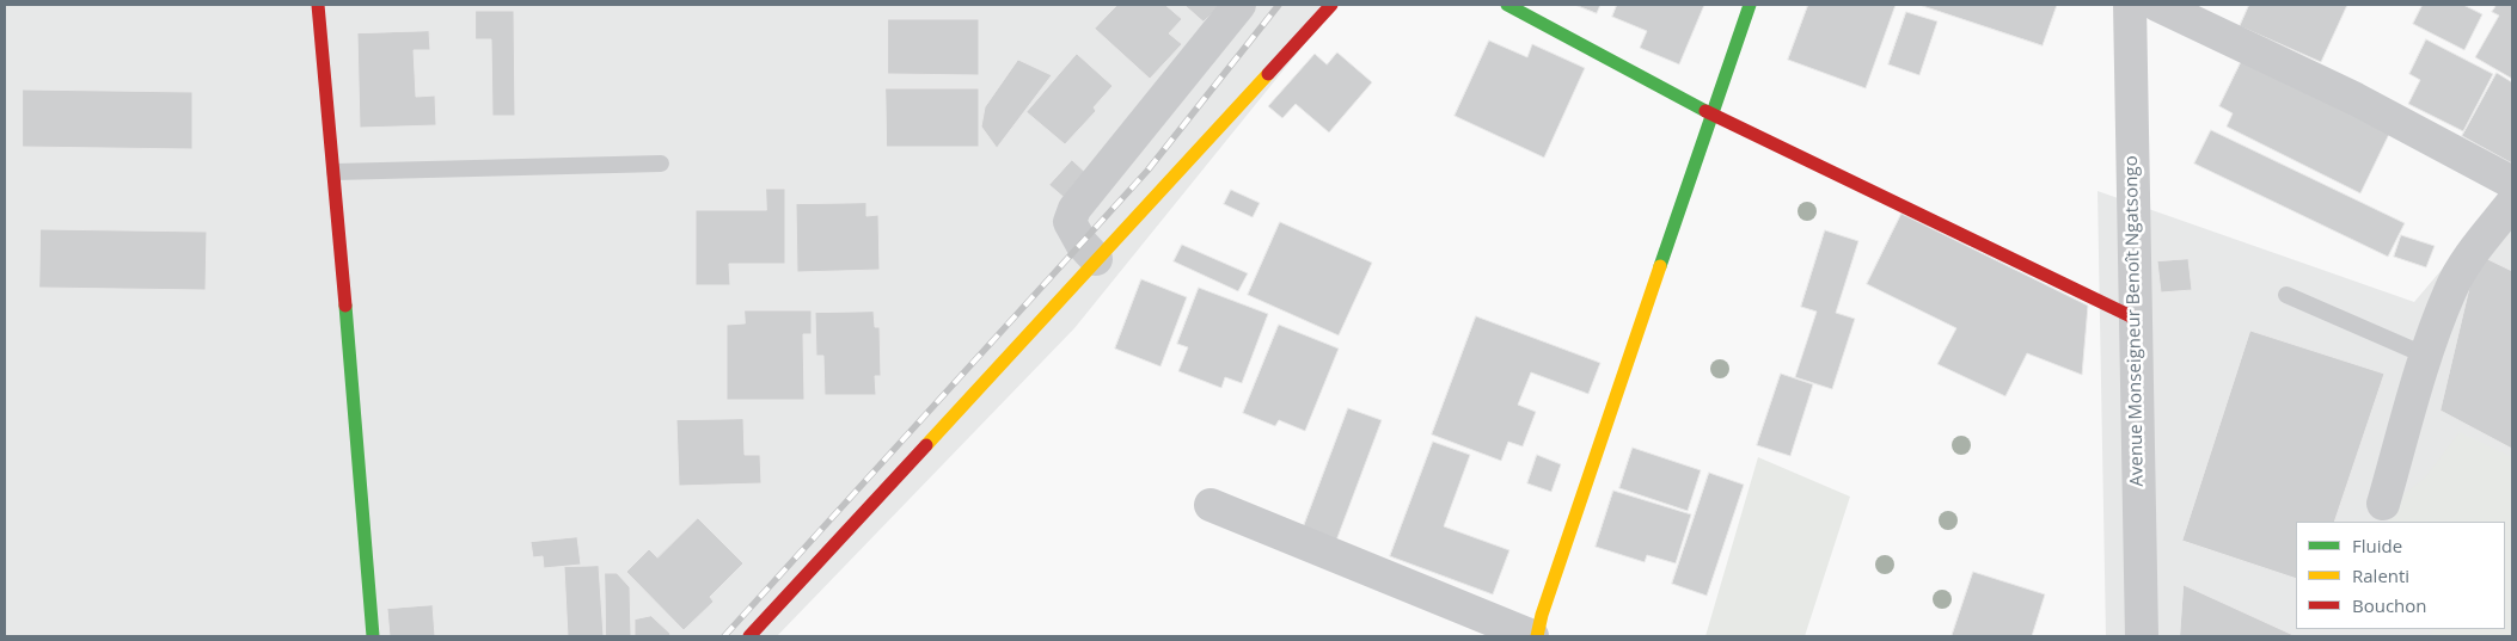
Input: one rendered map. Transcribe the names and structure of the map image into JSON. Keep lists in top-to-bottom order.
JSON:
{
  "streets": {
    "street": ["Avenue Monseigneur Benoît Ngatsongo"]
  },
  "legend": ["Fluide", "Ralenti", "Bouchon"]
}
